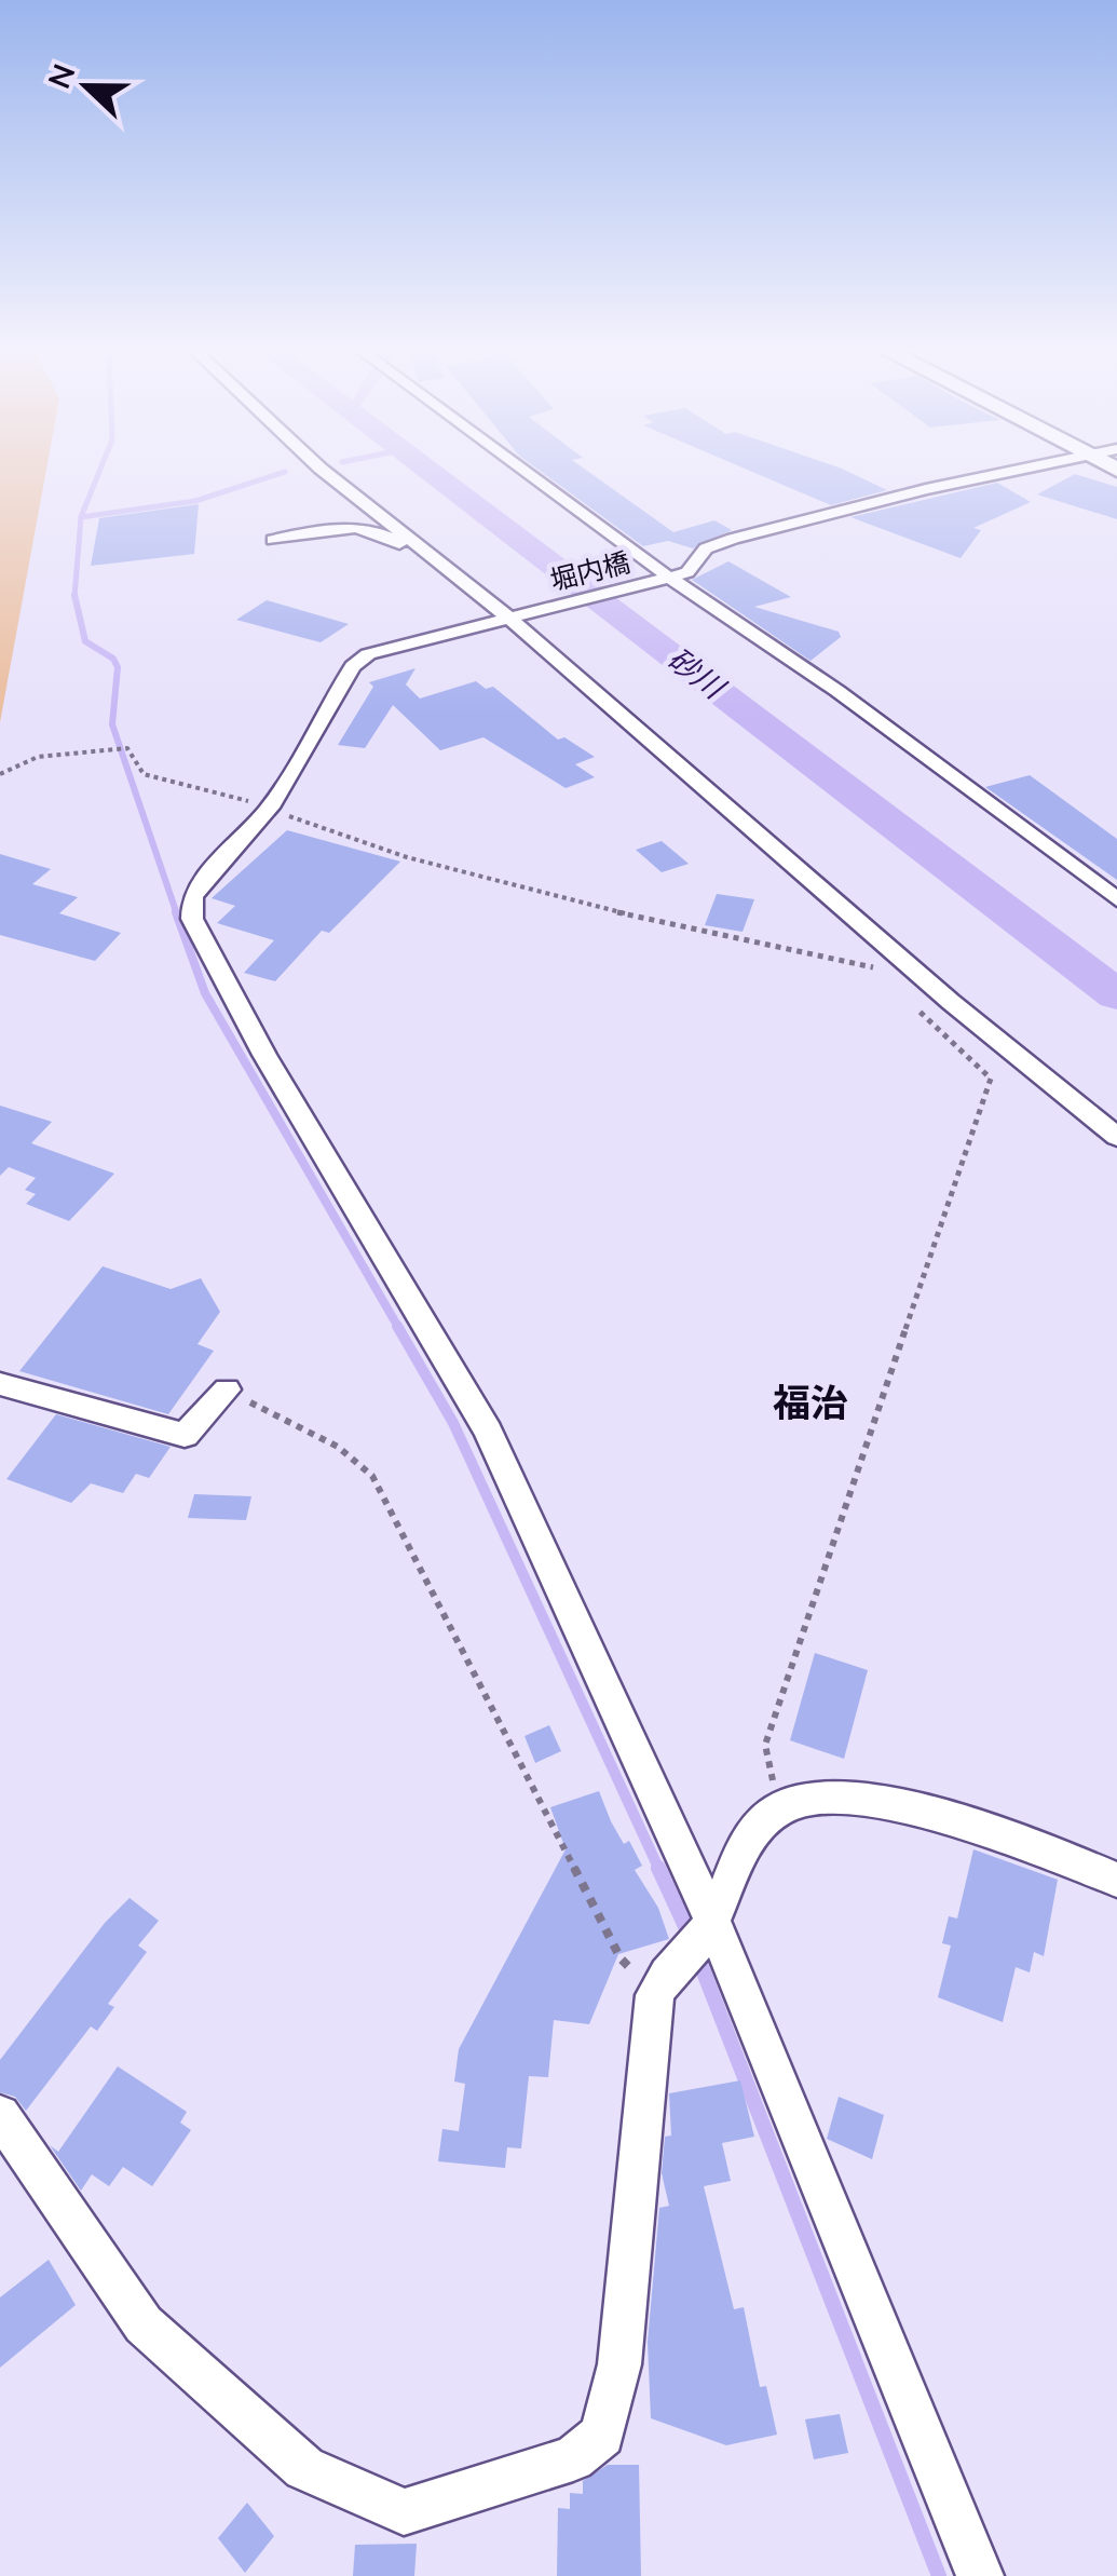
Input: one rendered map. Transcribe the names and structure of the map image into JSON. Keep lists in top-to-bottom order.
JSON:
{
  "streets": {
    "street": ["堀内橋"]
  },
  "districts": ["福治"],
  "water": ["砂川"],
  "north": "left"
}
